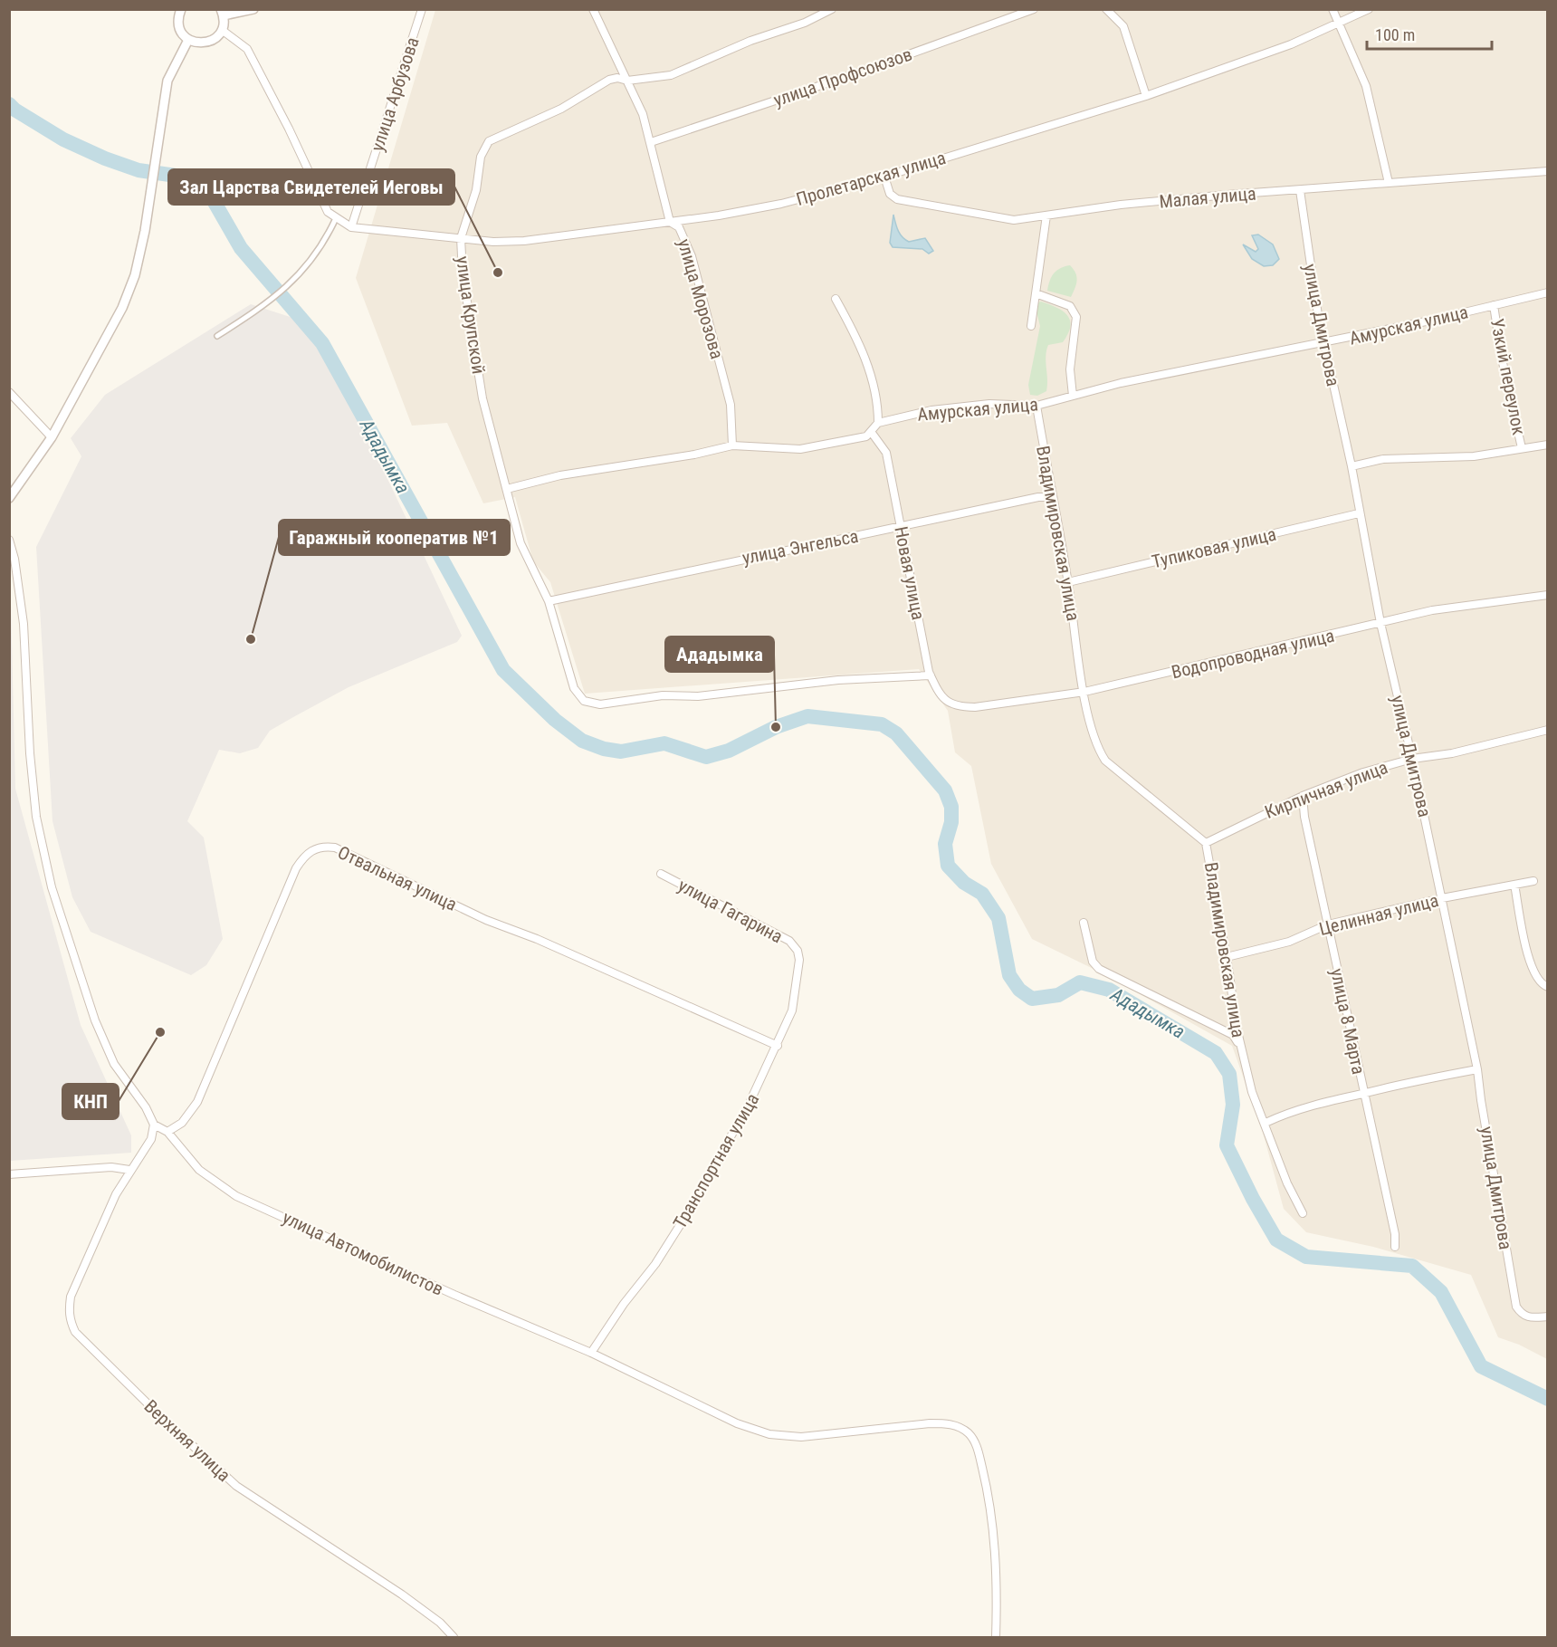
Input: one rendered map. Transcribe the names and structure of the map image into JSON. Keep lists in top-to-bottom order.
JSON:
{
  "streets": {
    "street": [
      "улица Профсоюзов",
      "улица Арбузова",
      "Пролетарская улица",
      "Малая улица",
      "улица Морозова",
      "улица Крупской",
      "улица Дмитрова",
      "Амурская улица",
      "Узкий переулок",
      "Владимировская улица",
      "улица Энгельса",
      "Тупиковая улица",
      "Новая улица",
      "Водопроводная улица",
      "Кирпичная улица",
      "Отвальная улица",
      "улица Гагарина",
      "Целинная улица",
      "улица 8 Марта",
      "Транспортная улица",
      "улица Автомобилистов",
      "Верхняя улица"
    ]
  },
  "crossings": [
    ["улица Профсоюзов", "улица Морозова"],
    ["улица Арбузова", "Пролетарская улица"],
    ["Пролетарская улица", "Малая улица"],
    ["Пролетарская улица", "улица Морозова"],
    ["Пролетарская улица", "улица Крупской"],
    ["Малая улица", "улица Дмитрова"],
    ["улица Морозова", "улица Крупской"],
    ["улица Крупской", "улица Энгельса"],
    ["улица Крупской", "Новая улица"],
    ["улица Дмитрова", "Амурская улица"],
    ["улица Дмитрова", "Тупиковая улица"],
    ["улица Дмитрова", "Водопроводная улица"],
    ["улица Дмитрова", "Кирпичная улица"],
    ["улица Дмитрова", "Целинная улица"],
    ["Амурская улица", "Узкий переулок"],
    ["Амурская улица", "Владимировская улица"],
    ["Владимировская улица", "улица Энгельса"],
    ["Владимировская улица", "Тупиковая улица"],
    ["Владимировская улица", "Водопроводная улица"],
    ["Владимировская улица", "Кирпичная улица"],
    ["Владимировская улица", "Целинная улица"],
    ["улица Энгельса", "Новая улица"],
    ["Новая улица", "Водопроводная улица"],
    ["Кирпичная улица", "улица 8 Марта"],
    ["Отвальная улица", "Транспортная улица"],
    ["Отвальная улица", "улица Автомобилистов"],
    ["улица Гагарина", "Транспортная улица"],
    ["Целинная улица", "улица 8 Марта"],
    ["Транспортная улица", "улица Автомобилистов"],
    ["улица Автомобилистов", "Верхняя улица"]
  ],
  "water": ["Ададымка"],
  "places": [
    "Зал Царства Свидетелей Иеговы",
    "Гаражный кооператив №1",
    "Ададымка",
    "КНП"
  ],
  "scale_bar": "100 m"
}
